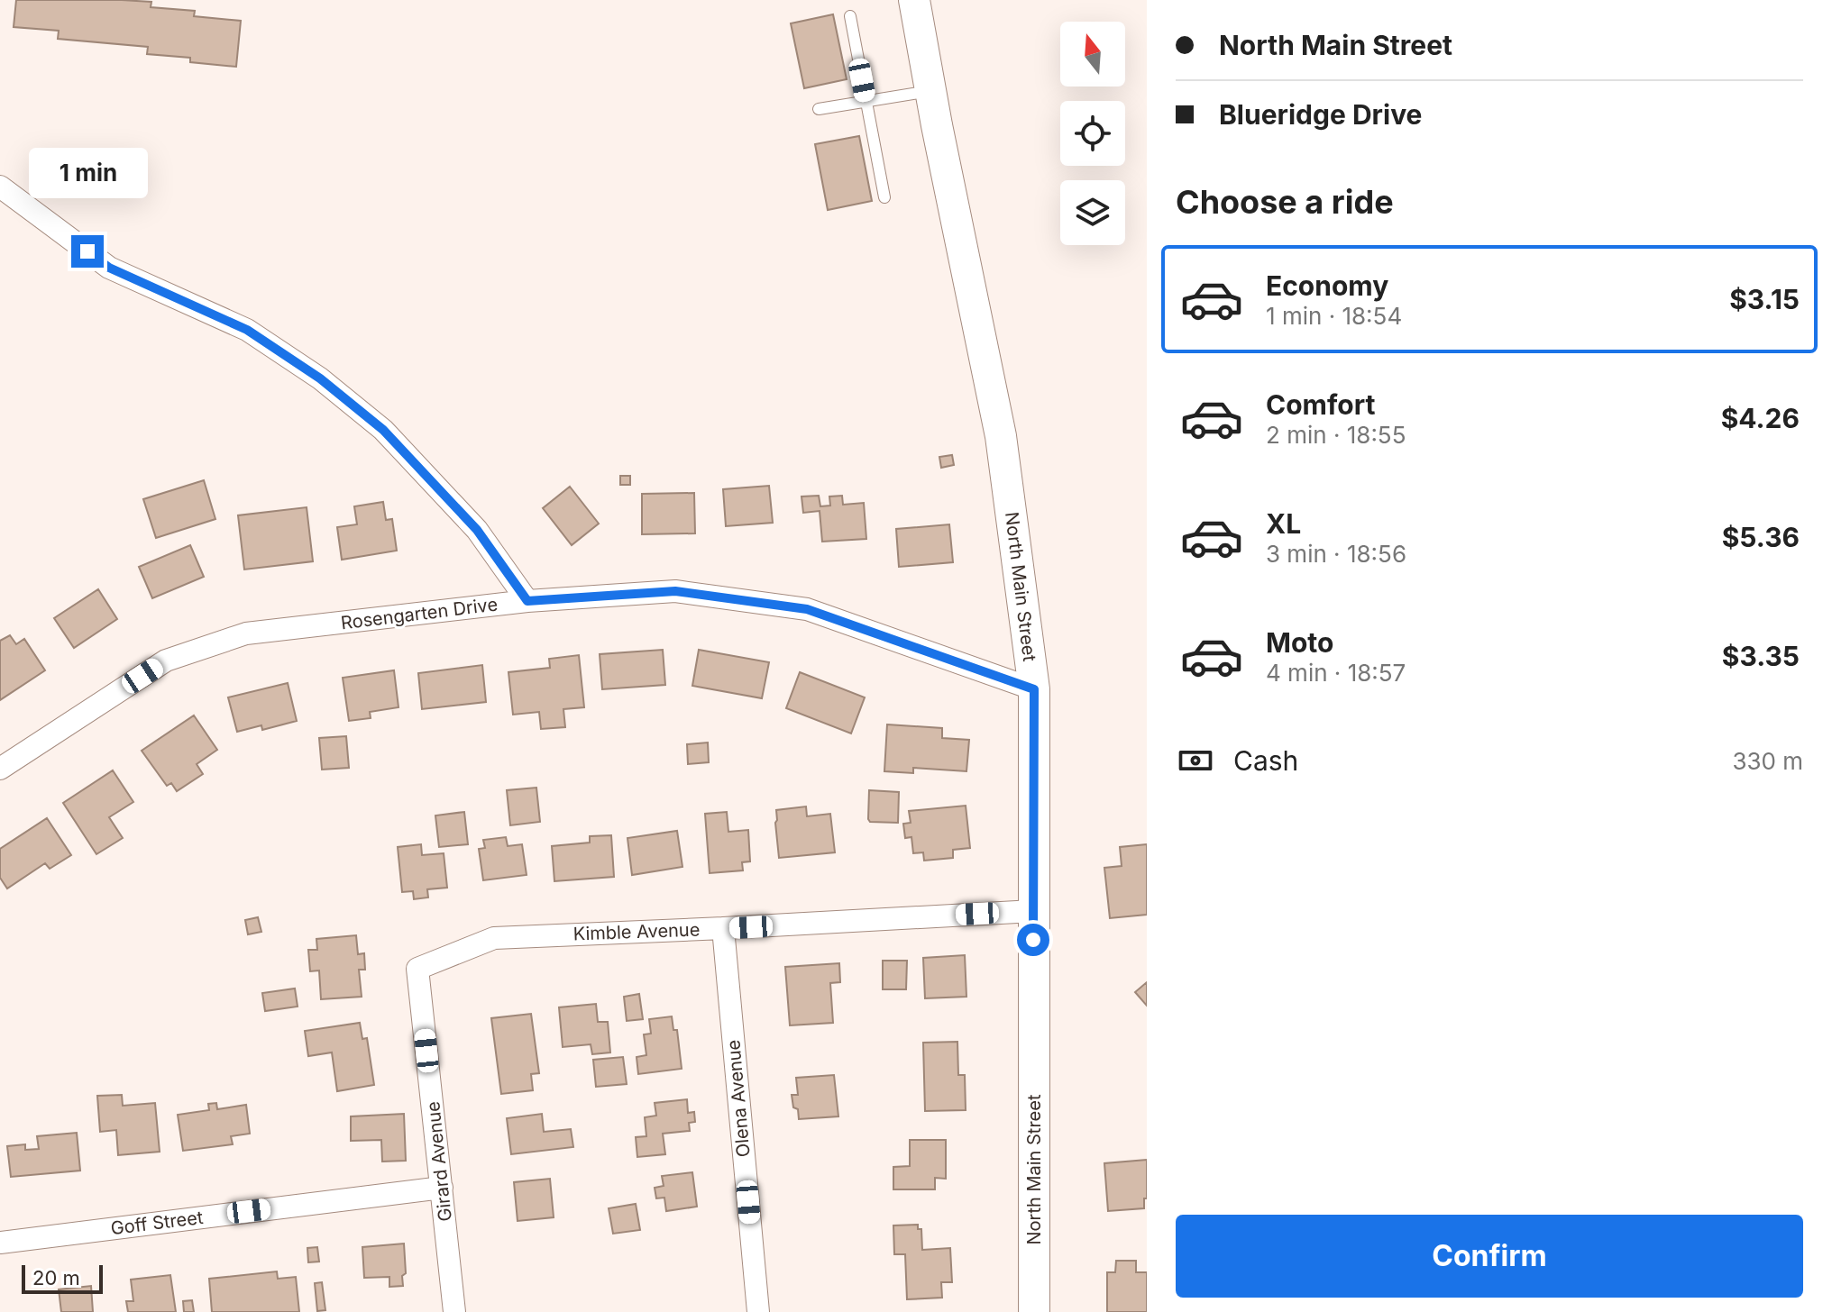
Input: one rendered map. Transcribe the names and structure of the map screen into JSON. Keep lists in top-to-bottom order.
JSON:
{
  "streets": {
    "main road": ["North Main Street"],
    "street": [
      "Rosengarten Drive",
      "Kimble Avenue",
      "Olena Avenue",
      "Girard Avenue",
      "Goff Street"
    ]
  },
  "crossings": [
    ["North Main Street", "Rosengarten Drive"],
    ["North Main Street", "Kimble Avenue"],
    ["Kimble Avenue", "Olena Avenue"],
    ["Kimble Avenue", "Girard Avenue"],
    ["Girard Avenue", "Goff Street"]
  ],
  "scale_bar": "20 m",
  "north": "top",
  "page": {
    "banner": ["North Main Street", "Blueridge Drive"],
    "bubble": "1 min",
    "heading": "Choose a ride",
    "list": [
      {
        "name": "Economy",
        "note": "1 min · 18:54",
        "value": "$3.15"
      },
      {
        "name": "Comfort",
        "note": "2 min · 18:55",
        "value": "$4.26"
      },
      {
        "name": "XL",
        "note": "3 min · 18:56",
        "value": "$5.36"
      },
      {
        "name": "Moto",
        "note": "4 min · 18:57",
        "value": "$3.35"
      }
    ],
    "pay": ["Cash", "330 m"],
    "buttons": "Confirm",
    "scale": "20 m"
  }
}
